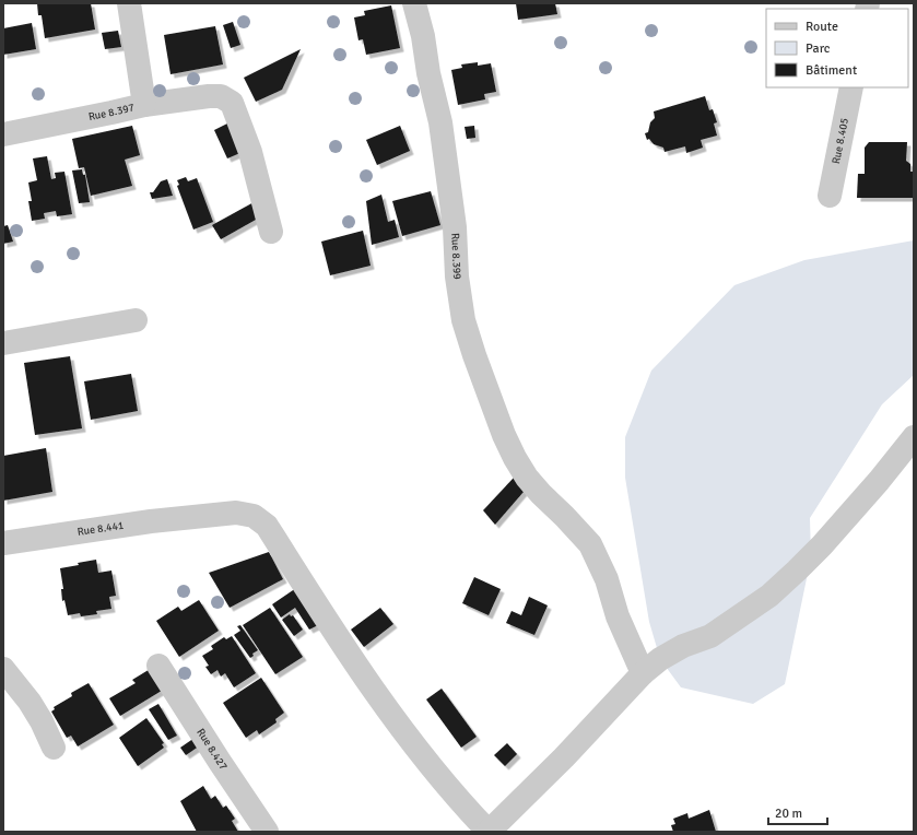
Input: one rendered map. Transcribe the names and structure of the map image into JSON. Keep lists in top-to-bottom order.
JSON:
{
  "streets": {
    "street": [
      "Rue 8.397",
      "Rue 8.405",
      "Rue 8.399",
      "Rue 8.441",
      "Rue 8.427"
    ]
  },
  "legend": ["Route", "Parc", "Bâtiment"],
  "scale_bar": "20 m"
}
